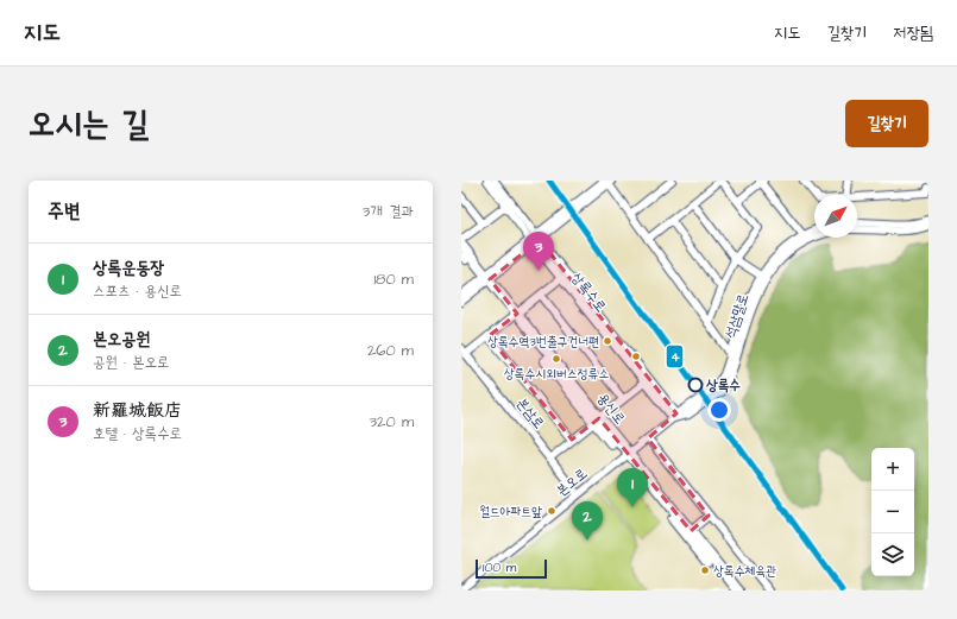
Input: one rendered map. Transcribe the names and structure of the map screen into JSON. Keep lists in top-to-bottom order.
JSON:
{
  "streets": {
    "main road": ["용신로"],
    "street": [
      "상록수로",
      "석삼말로",
      "본삼로",
      "본오로"
    ]
  },
  "crossings": [
    ["상록수로", "석삼말로"],
    ["상록수로", "본오로"],
    ["석삼말로", "본오로"],
    ["용신로", "본오로"],
    ["본삼로", "본오로"]
  ],
  "places": [
    "상록수역3번출구건너편",
    "상록수시외버스정류소",
    "상록수",
    "월드아파트앞",
    "상록수체육관"
  ],
  "lines": ["transit line 4"],
  "scale_bar": "100 m",
  "north": "top right",
  "page": {
    "header": "지도",
    "nav": ["지도", "길찾기", "저장됨"],
    "buttons": "길찾기",
    "title": "오시는 길",
    "heading": ["주변", "3개 결과"],
    "pins": ["3", "1", "2"],
    "list": [
      {
        "mark": "1",
        "name": "상록운동장",
        "note": "스포츠 · 용신로",
        "value": "180 m"
      },
      {
        "mark": "2",
        "name": "본오공원",
        "note": "공원 · 본오로",
        "value": "260 m"
      },
      {
        "mark": "3",
        "name": "新羅城飯店",
        "note": "호텔 · 상록수로",
        "value": "320 m"
      }
    ],
    "map_buttons": ["+", "−"],
    "scale": "100 m"
  }
}
